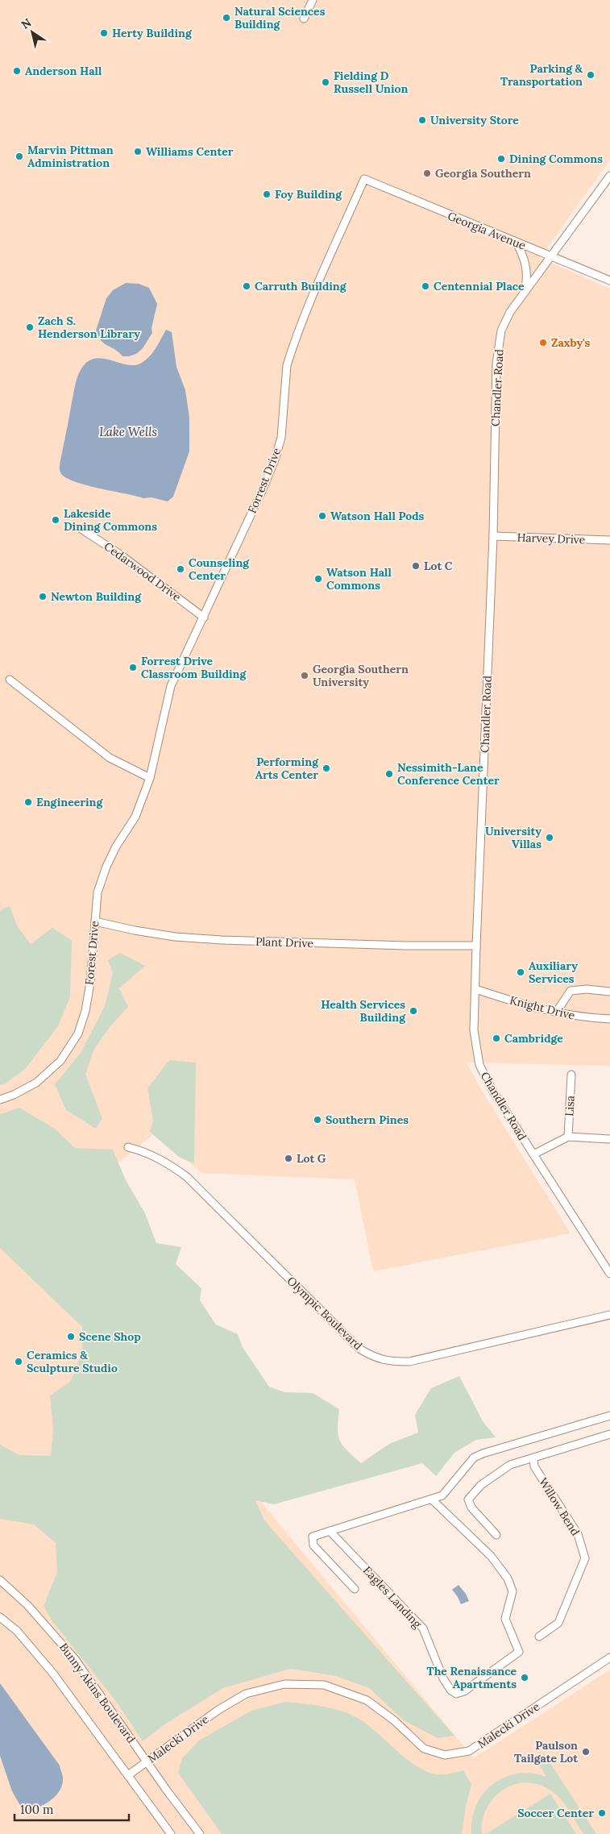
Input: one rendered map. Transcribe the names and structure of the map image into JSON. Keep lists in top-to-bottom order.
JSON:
{
  "streets": {
    "street": [
      "Georgia Avenue",
      "Chandler Road",
      "Forrest Drive",
      "Harvey Drive",
      "Cedarwood Drive",
      "Plant Drive",
      "Forest Drive",
      "Knight Drive",
      "Lisa",
      "Olympic Boulevard",
      "Willow Bend",
      "Eagles Landing",
      "Bunny Akins Boulevard",
      "Malecki Drive"
    ]
  },
  "crossings": [
    ["Georgia Avenue", "Chandler Road"],
    ["Georgia Avenue", "Forrest Drive"],
    ["Chandler Road", "Harvey Drive"],
    ["Chandler Road", "Plant Drive"],
    ["Chandler Road", "Knight Drive"],
    ["Forrest Drive", "Cedarwood Drive"],
    ["Forrest Drive", "Forest Drive"],
    ["Plant Drive", "Forest Drive"],
    ["Bunny Akins Boulevard", "Malecki Drive"]
  ],
  "water": ["Lake Wells"],
  "places": [
    "Natural Sciences Building",
    "Herty Building",
    "Anderson Hall",
    "Parking & Transportation",
    "Fielding D Russell Union",
    "University Store",
    "Williams Center",
    "Marvin Pittman Administration",
    "Dining Commons",
    "Georgia Southern",
    "Foy Building",
    "Carruth Building",
    "Centennial Place",
    "Zach S. Henderson Library",
    "Zaxby's",
    "Watson Hall Pods",
    "Lakeside Dining Commons",
    "Lot C",
    "Counseling Center",
    "Watson Hall Commons",
    "Newton Building",
    "Forrest Drive Classroom Building",
    "Georgia Southern University",
    "Performing Arts Center",
    "Nessimith-Lane Conference Center",
    "Engineering",
    "University Villas",
    "Auxiliary Services",
    "Health Services Building",
    "Cambridge",
    "Southern Pines",
    "Lot G",
    "Scene Shop",
    "Ceramics & Sculpture Studio",
    "The Renaissance Apartments",
    "Paulson Tailgate Lot",
    "Soccer Center"
  ],
  "scale_bar": "100 m",
  "north": "top left"
}
